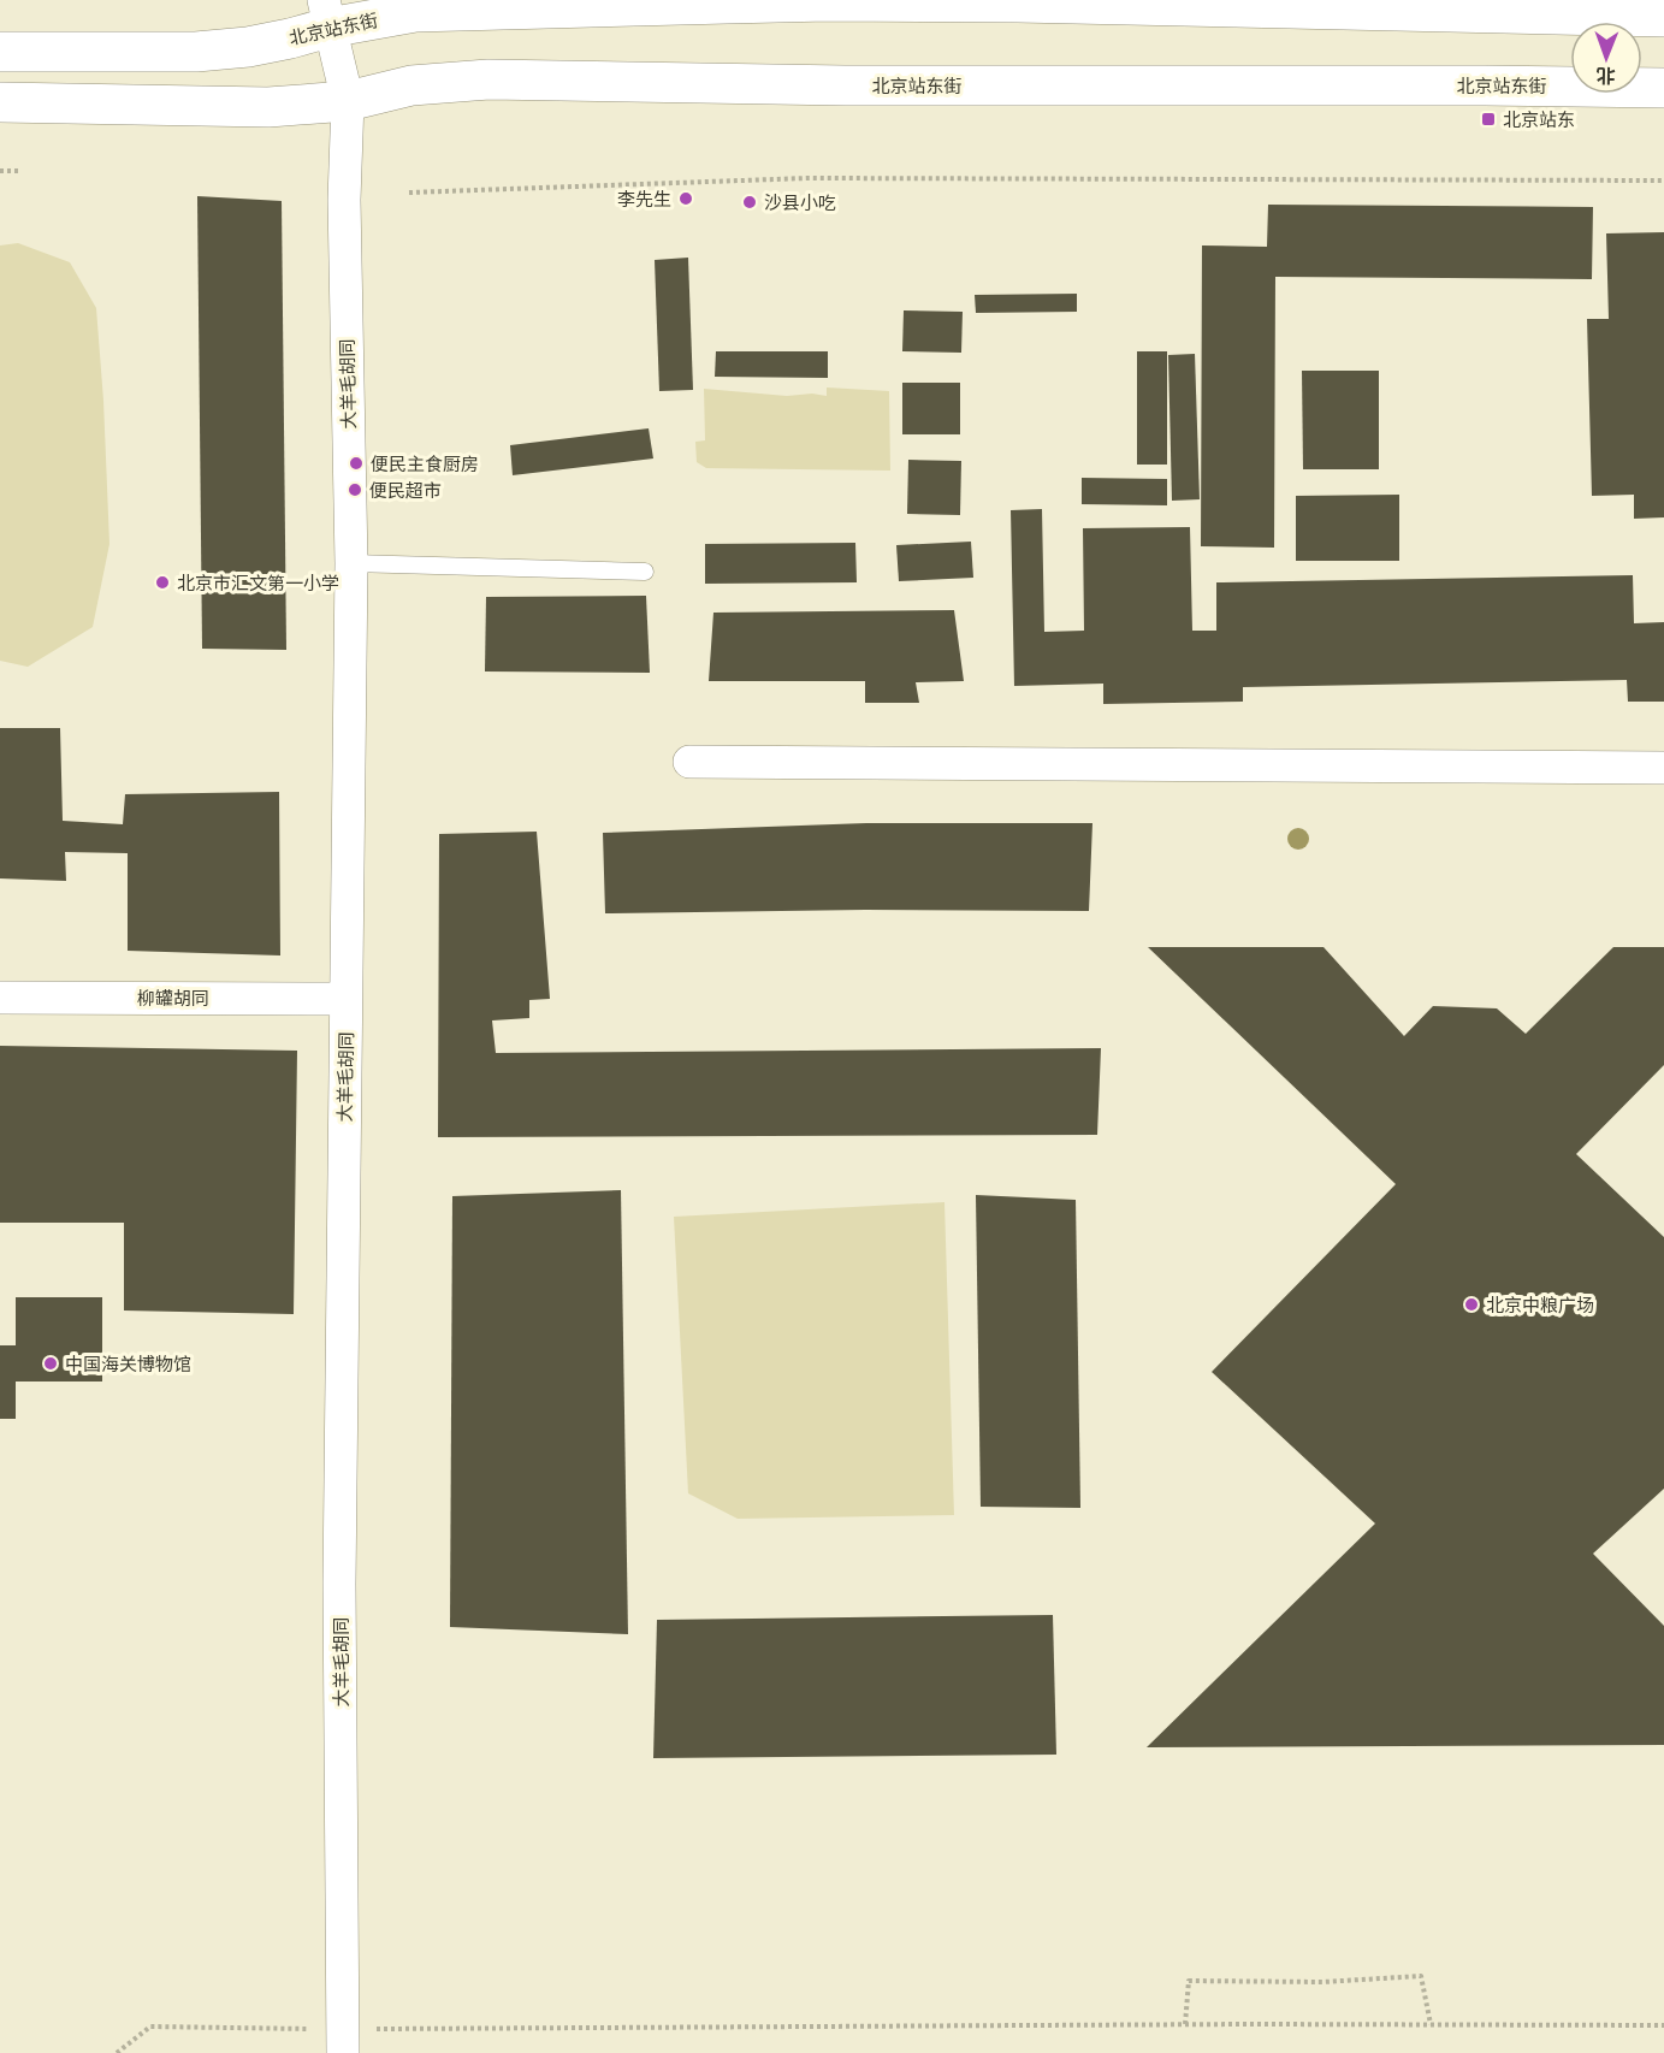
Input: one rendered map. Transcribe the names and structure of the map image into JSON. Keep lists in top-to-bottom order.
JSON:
{
  "streets": {
    "main road": ["北京站东街"],
    "street": ["大羊毛胡同", "柳罐胡同"]
  },
  "crossings": [
    ["北京站东街", "大羊毛胡同"],
    ["大羊毛胡同", "柳罐胡同"]
  ],
  "places": {
    "transit": ["北京站东"],
    "other": [
      "李先生",
      "沙县小吃",
      "便民主食厨房",
      "便民超市",
      "北京市汇文第一小学",
      "北京中粮广场",
      "中国海关博物馆"
    ]
  },
  "north": "bottom"
}
